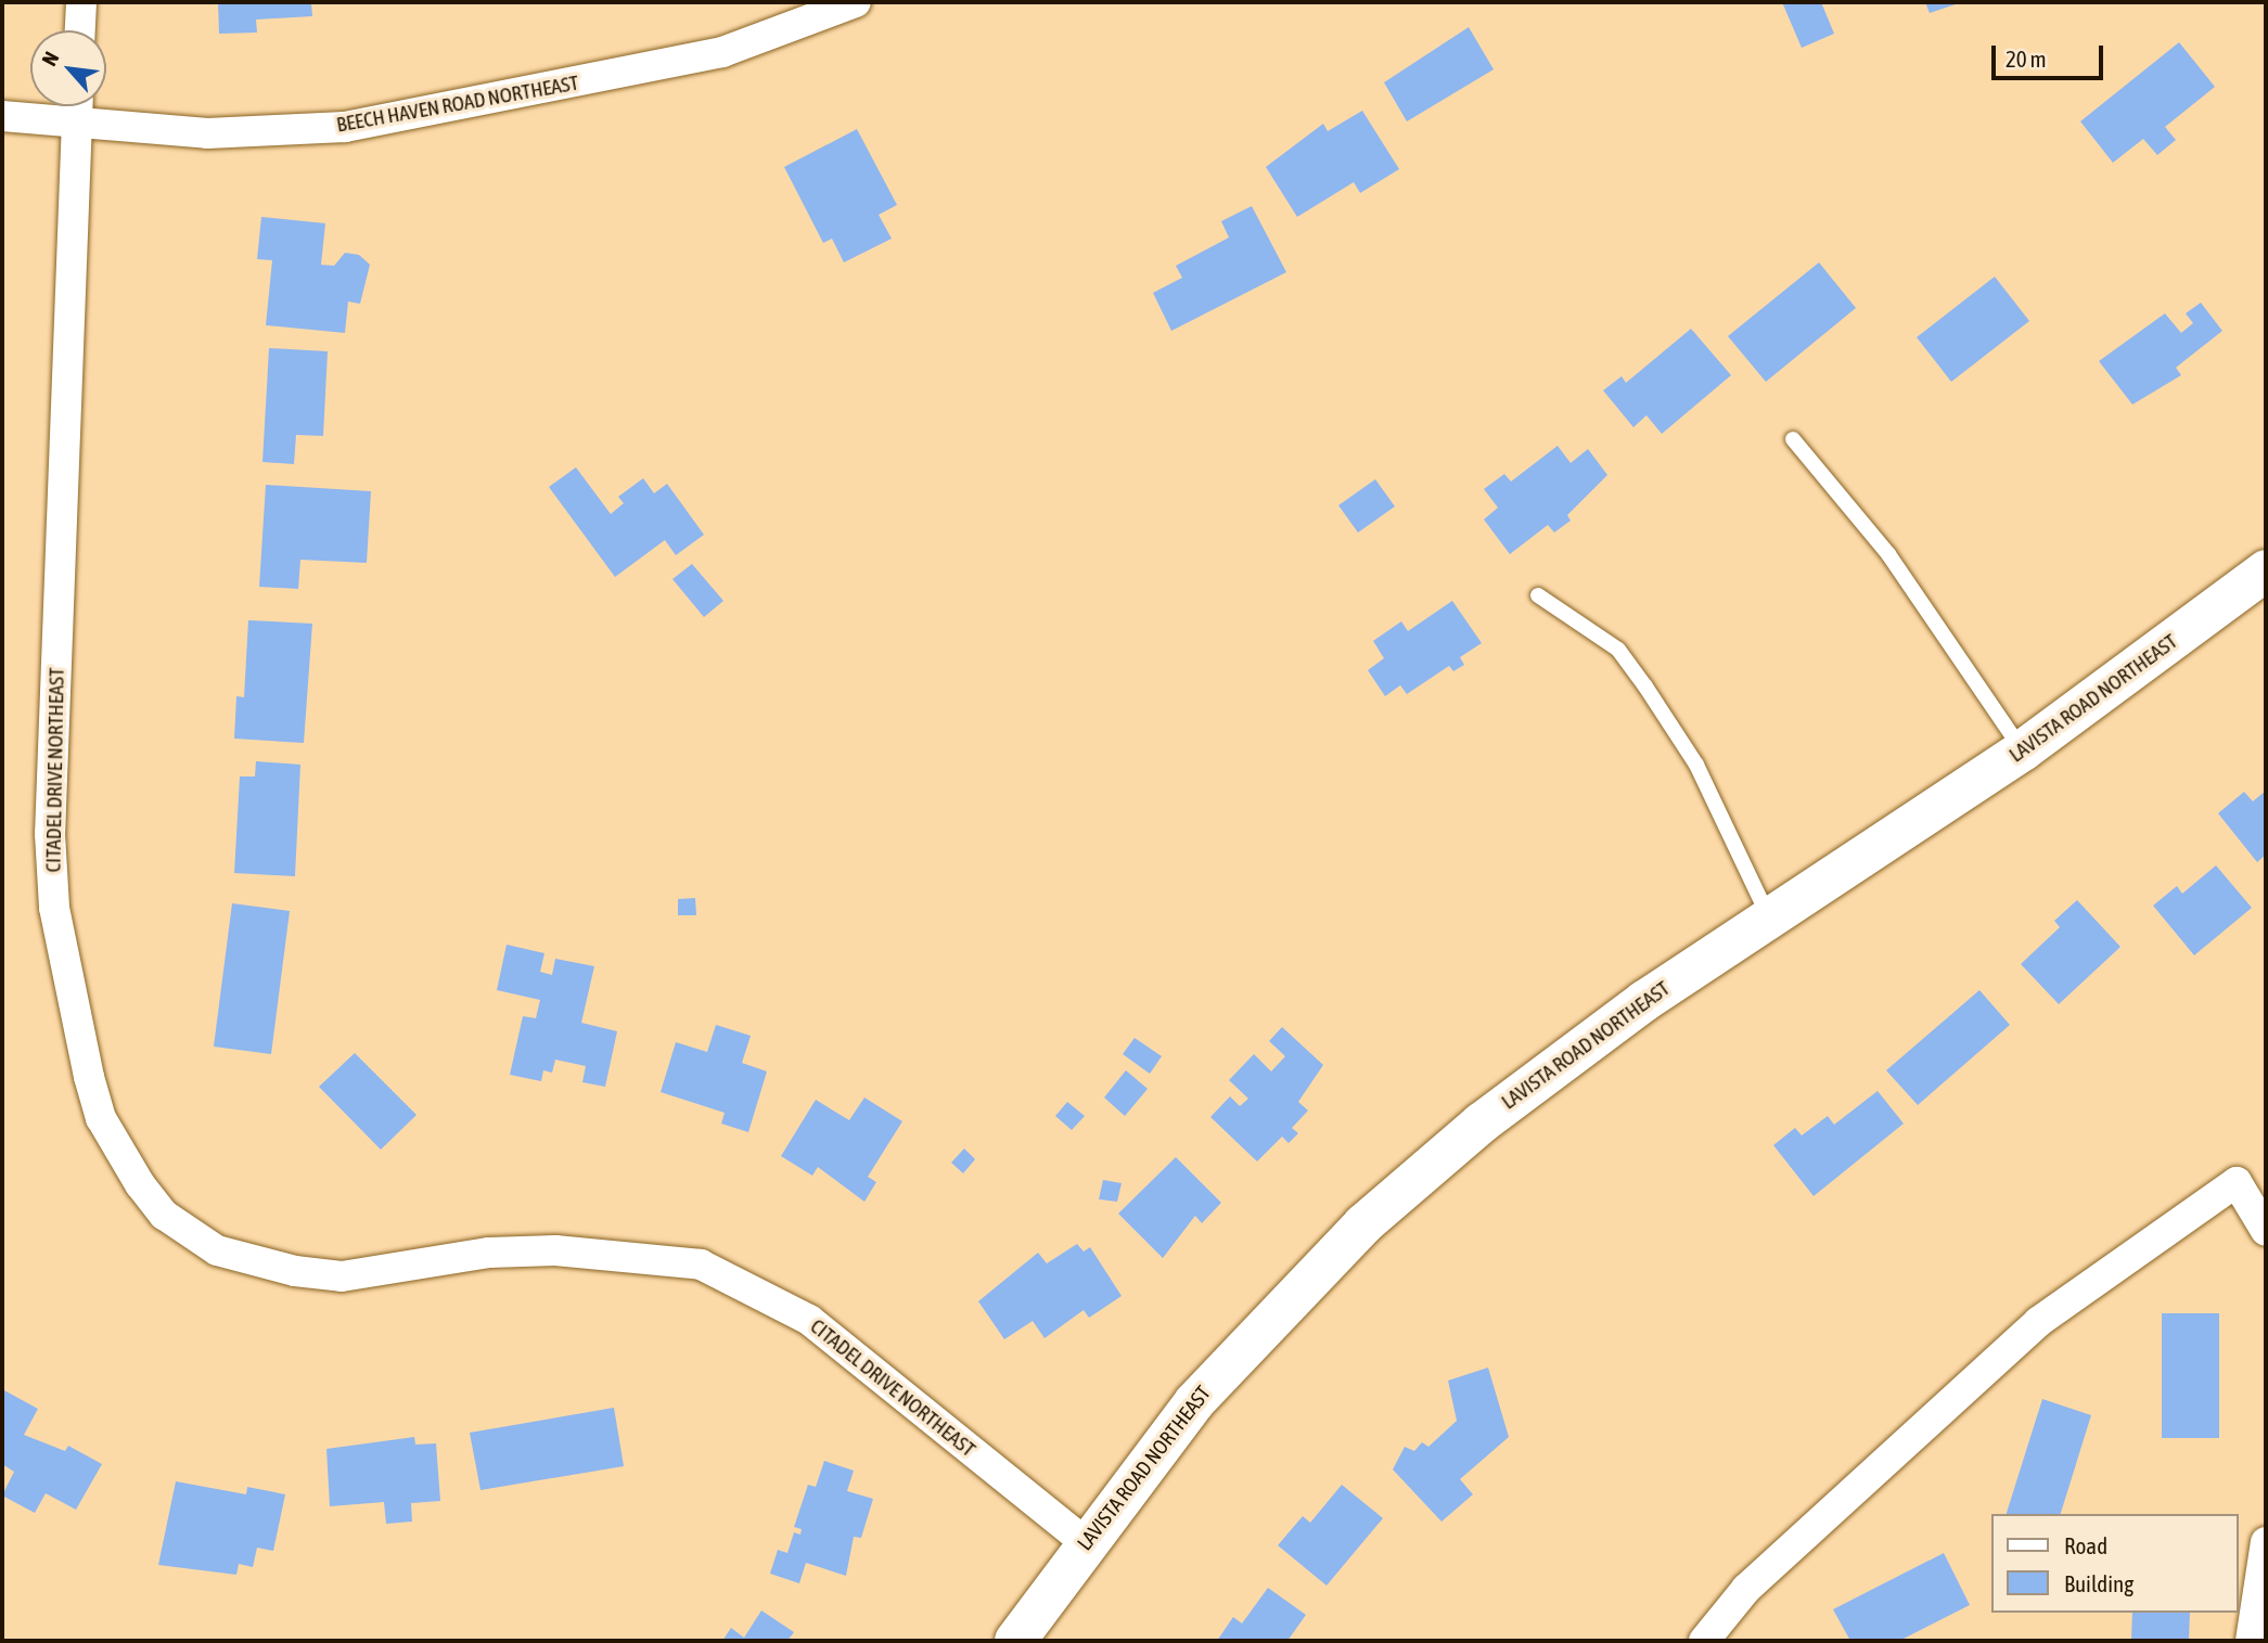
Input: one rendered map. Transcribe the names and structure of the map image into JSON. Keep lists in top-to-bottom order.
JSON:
{
  "streets": {
    "main road": ["LAVISTA ROAD NORTHEAST"],
    "street": ["BEECH HAVEN ROAD NORTHEAST", "CITADEL DRIVE NORTHEAST"]
  },
  "crossings": [
    ["BEECH HAVEN ROAD NORTHEAST", "CITADEL DRIVE NORTHEAST"],
    ["LAVISTA ROAD NORTHEAST", "CITADEL DRIVE NORTHEAST"]
  ],
  "legend": ["Road", "Building"],
  "scale_bar": "20 m",
  "north": "top left"
}
